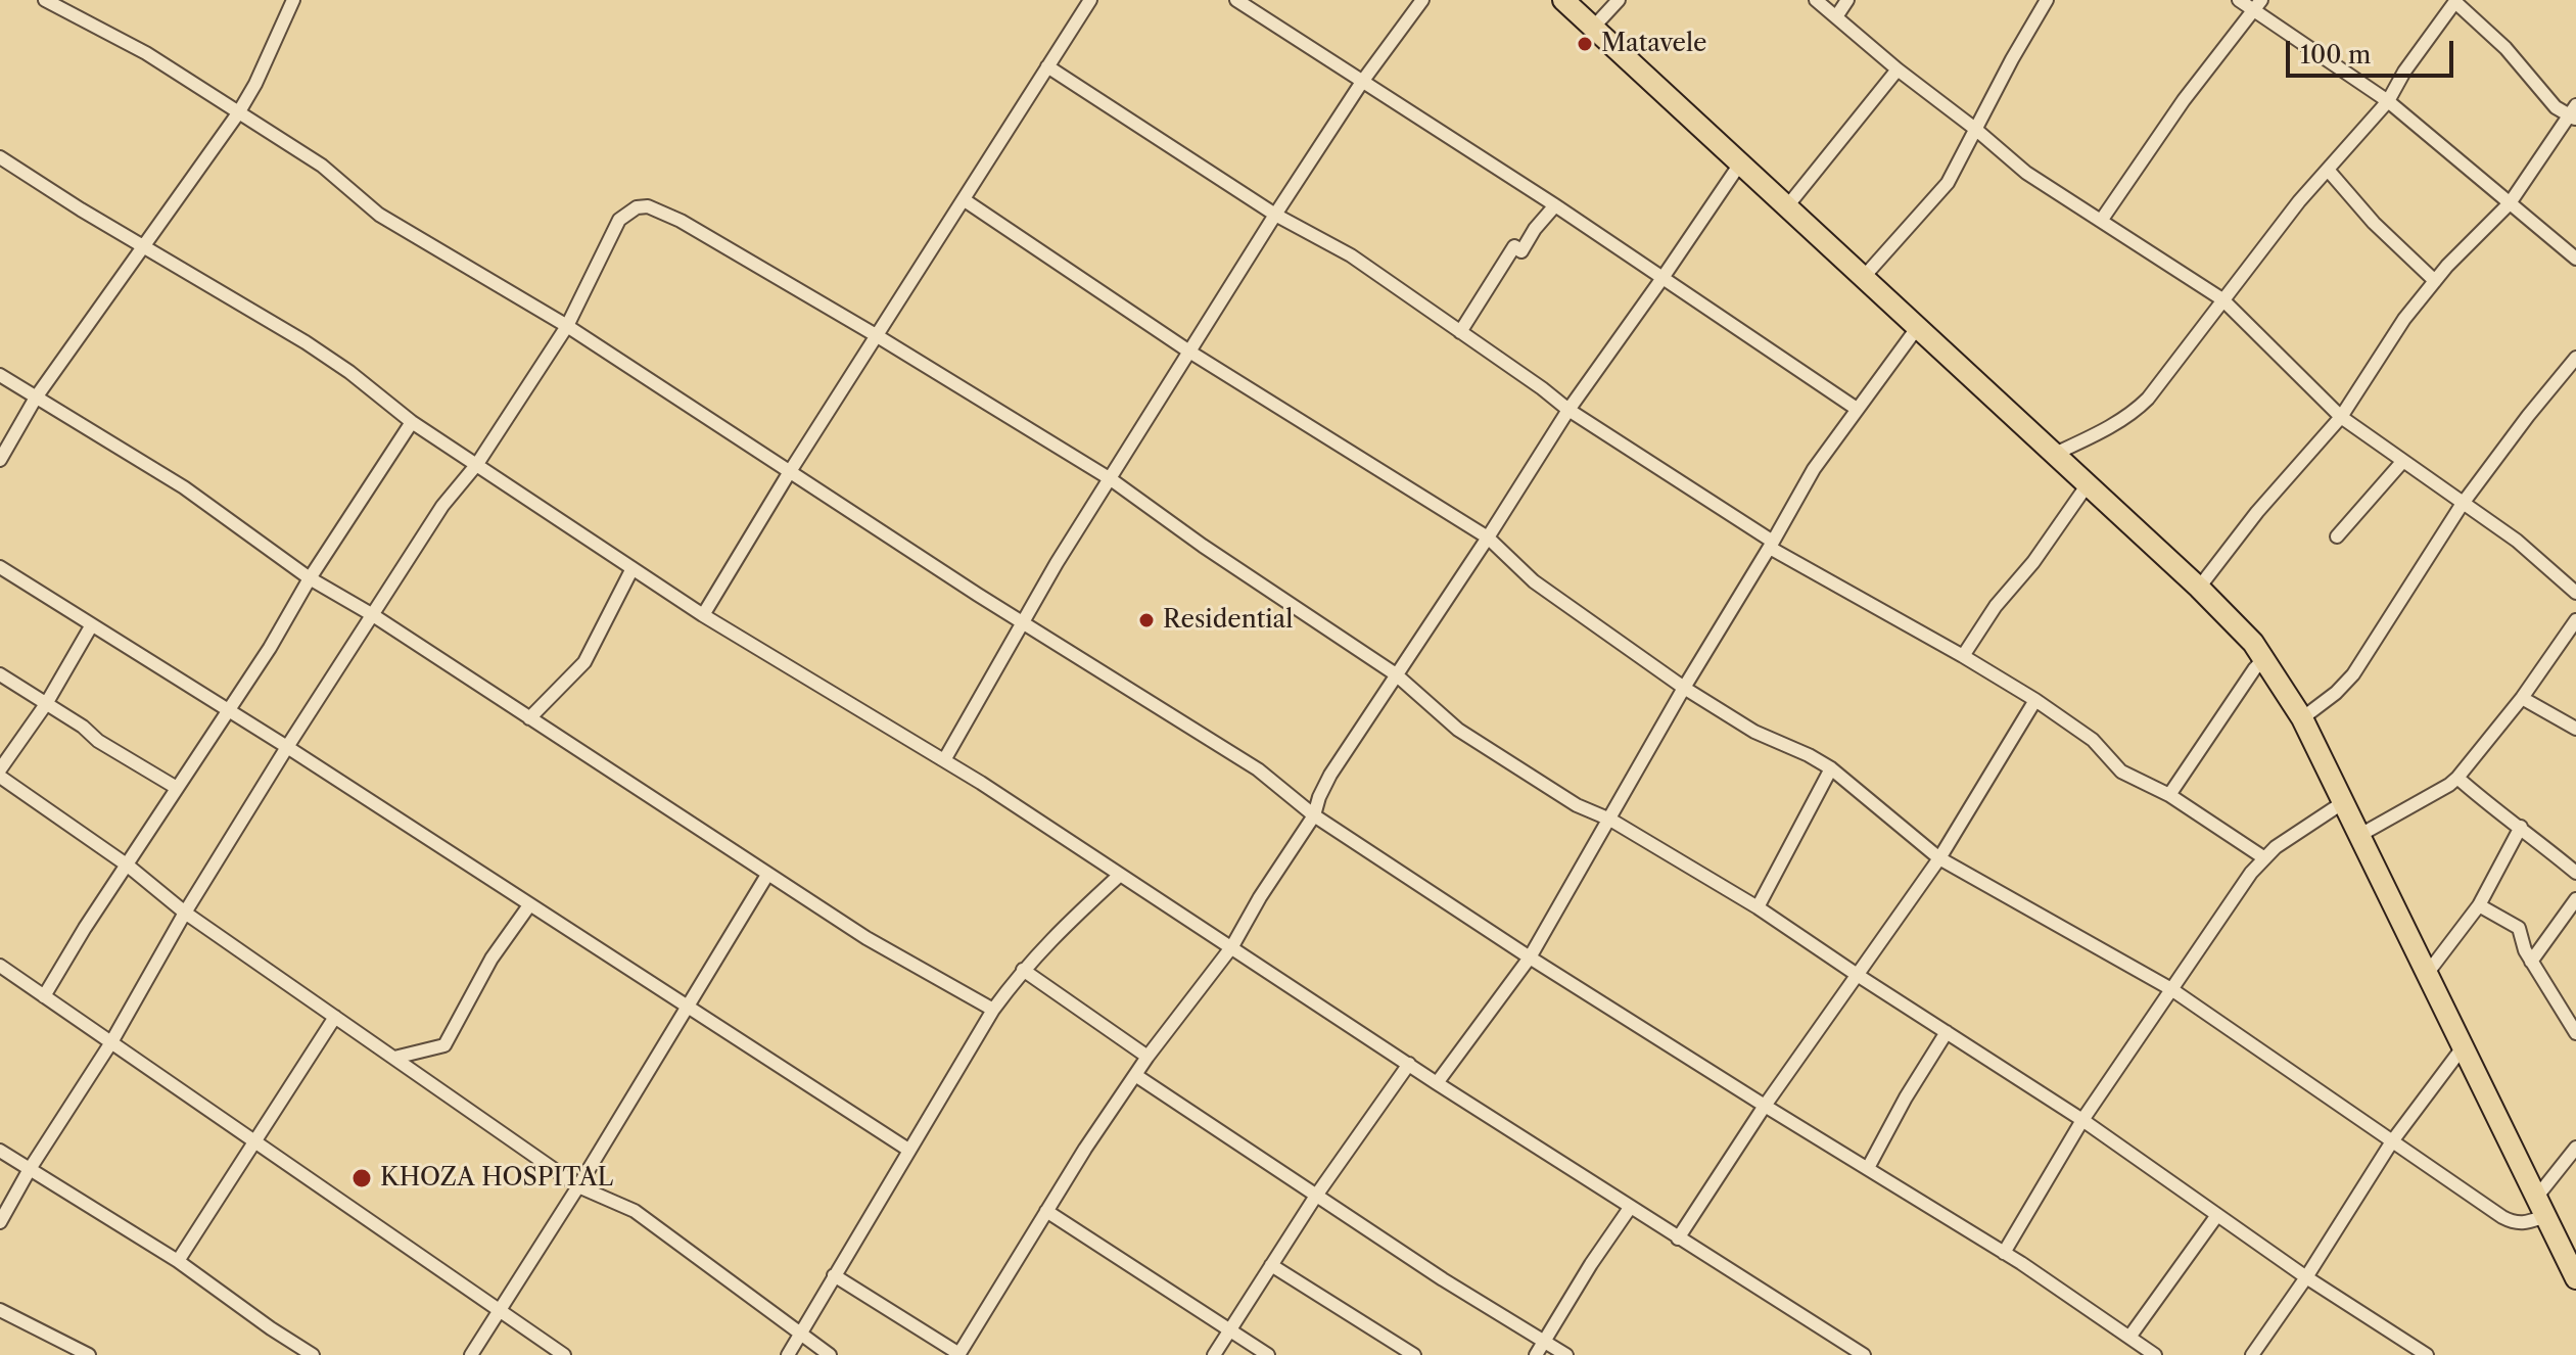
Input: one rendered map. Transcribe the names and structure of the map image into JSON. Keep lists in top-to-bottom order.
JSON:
{
  "places": ["Matavele", "Residential", "KHOZA HOSPITAL"],
  "scale_bar": "100 m"
}
